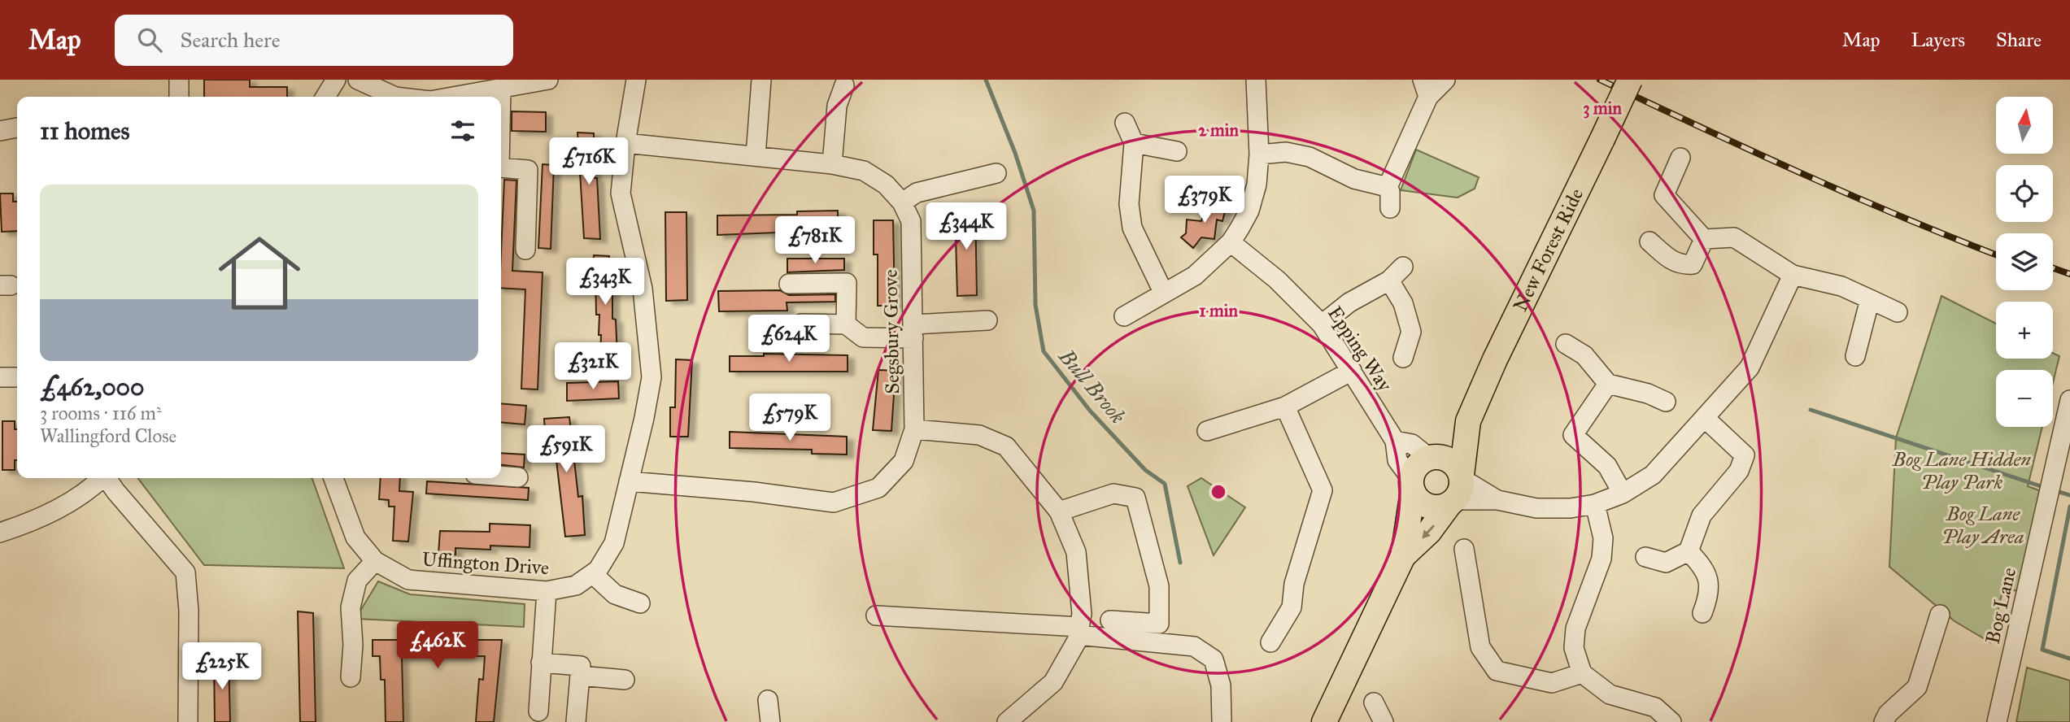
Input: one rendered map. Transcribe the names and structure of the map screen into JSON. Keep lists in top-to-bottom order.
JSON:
{
  "streets": {
    "main road": ["New Forest Ride"],
    "street": [
      "Segsbury Grove",
      "Epping Way",
      "Uffington Drive",
      "Bog Lane"
    ]
  },
  "crossings": [
    ["New Forest Ride", "Epping Way"],
    ["Segsbury Grove", "Uffington Drive"]
  ],
  "water": ["Bull Brook"],
  "parks": ["Bog Lane Hidden Play Park", "Bog Lane Play Area"],
  "north": "top",
  "page": {
    "header": "Map",
    "search": "Search here",
    "nav": ["Map", "Layers", "Share"],
    "map_buttons": ["+", "−"],
    "heading": "11 homes",
    "price": [
      "£716K",
      "£379K",
      "£344K",
      "£781K",
      "£343K",
      "£624K",
      "£321K",
      "£579K",
      "£591K",
      "£462K",
      "£225K"
    ],
    "list": [
      {
        "name": "£462,000",
        "note": "3 rooms · 116 m² · Wallingford Close"
      }
    ]
  },
  "rings": ["3 min", "2 min", "1 min"]
}
